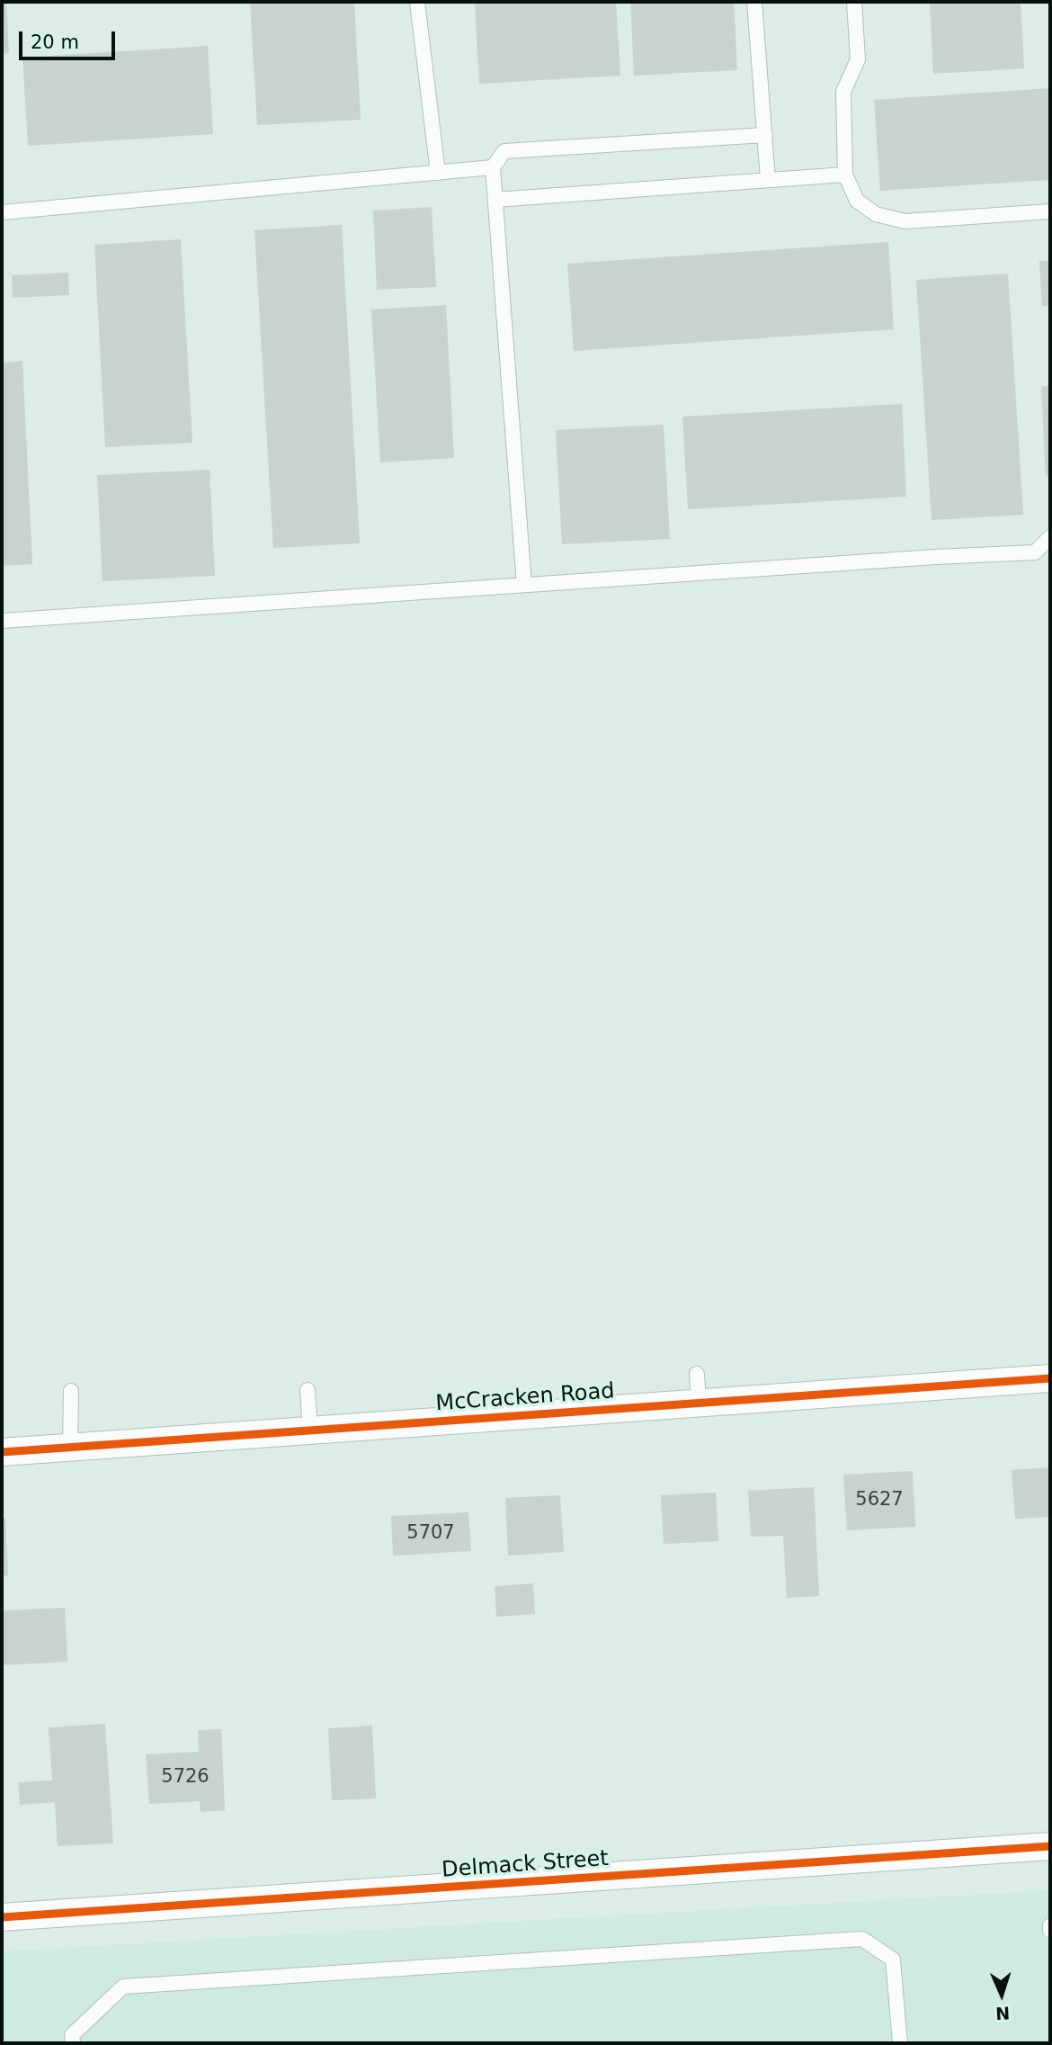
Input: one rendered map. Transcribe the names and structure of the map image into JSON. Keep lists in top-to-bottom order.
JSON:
{
  "streets": {
    "street": ["McCracken Road", "Delmack Street"]
  },
  "house_numbers": ["5627", "5707", "5726"],
  "scale_bar": "20 m",
  "north": "bottom"
}
